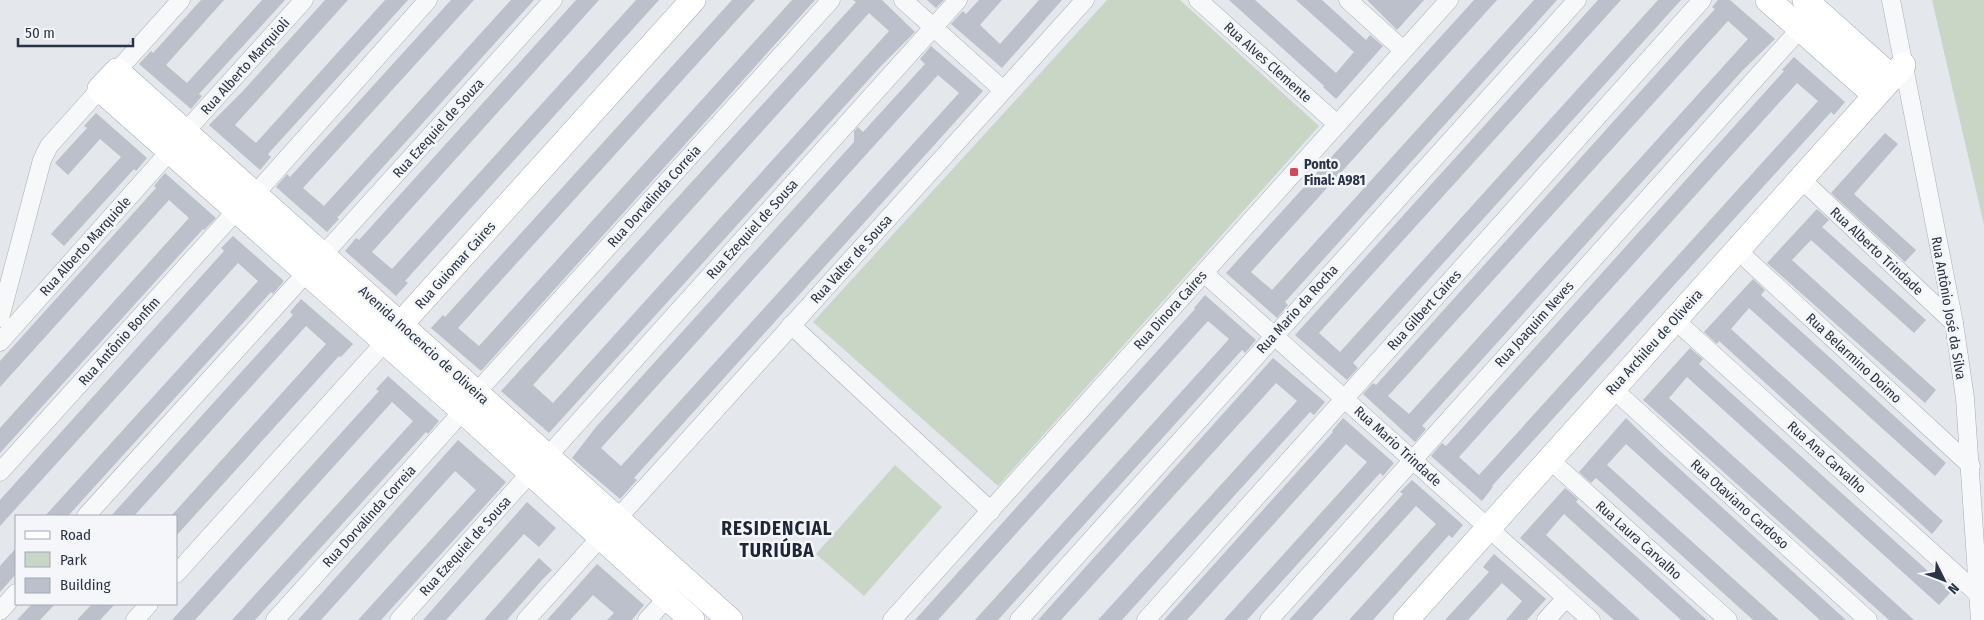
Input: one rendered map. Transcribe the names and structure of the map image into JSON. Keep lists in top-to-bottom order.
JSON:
{
  "streets": {
    "street": [
      "Rua Alves Clemente",
      "Rua Alberto Marquioli",
      "Rua Ezequiel de Souza",
      "Rua Dorvalinda Correia",
      "Rua Ezequiel de Sousa",
      "Rua Alberto Marquiole",
      "Rua Alberto Trindade",
      "Rua Valter de Sousa",
      "Rua Guiomar Caires",
      "Rua Antônio José da Silva",
      "Rua Mario da Rocha",
      "Rua Dinora Caires",
      "Rua Gilbert Caires",
      "Rua Joaquim Neves",
      "Rua Antônio Bonfim",
      "Rua Archileu de Oliveira",
      "Avenida Inocencio de Oliveira",
      "Rua Belarmino Doimo",
      "Rua Mario Trindade",
      "Rua Ana Carvalho",
      "Rua Otaviano Cardoso",
      "Rua Laura Carvalho"
    ]
  },
  "crossings": [
    ["Rua Alves Clemente", "Rua Dinora Caires"],
    ["Rua Alberto Marquioli", "Avenida Inocencio de Oliveira"],
    ["Rua Ezequiel de Souza", "Avenida Inocencio de Oliveira"],
    ["Rua Dorvalinda Correia", "Avenida Inocencio de Oliveira"],
    ["Rua Ezequiel de Sousa", "Avenida Inocencio de Oliveira"],
    ["Rua Alberto Marquiole", "Avenida Inocencio de Oliveira"],
    ["Rua Alberto Trindade", "Rua Antônio José da Silva"],
    ["Rua Alberto Trindade", "Rua Archileu de Oliveira"],
    ["Rua Valter de Sousa", "Avenida Inocencio de Oliveira"],
    ["Rua Guiomar Caires", "Avenida Inocencio de Oliveira"],
    ["Rua Antônio José da Silva", "Rua Archileu de Oliveira"],
    ["Rua Antônio José da Silva", "Rua Belarmino Doimo"],
    ["Rua Antônio José da Silva", "Rua Ana Carvalho"],
    ["Rua Mario da Rocha", "Rua Mario Trindade"],
    ["Rua Dinora Caires", "Rua Mario Trindade"],
    ["Rua Gilbert Caires", "Rua Mario Trindade"],
    ["Rua Joaquim Neves", "Rua Mario Trindade"],
    ["Rua Antônio Bonfim", "Avenida Inocencio de Oliveira"],
    ["Rua Archileu de Oliveira", "Rua Belarmino Doimo"],
    ["Rua Archileu de Oliveira", "Rua Mario Trindade"],
    ["Rua Archileu de Oliveira", "Rua Ana Carvalho"],
    ["Rua Archileu de Oliveira", "Rua Otaviano Cardoso"],
    ["Rua Archileu de Oliveira", "Rua Laura Carvalho"]
  ],
  "districts": ["RESIDENCIAL TURIÚBA"],
  "places": {
    "transit": ["Ponto Final: A981"]
  },
  "legend": ["Road", "Park", "Building"],
  "scale_bar": "50 m",
  "north": "bottom right"
}
